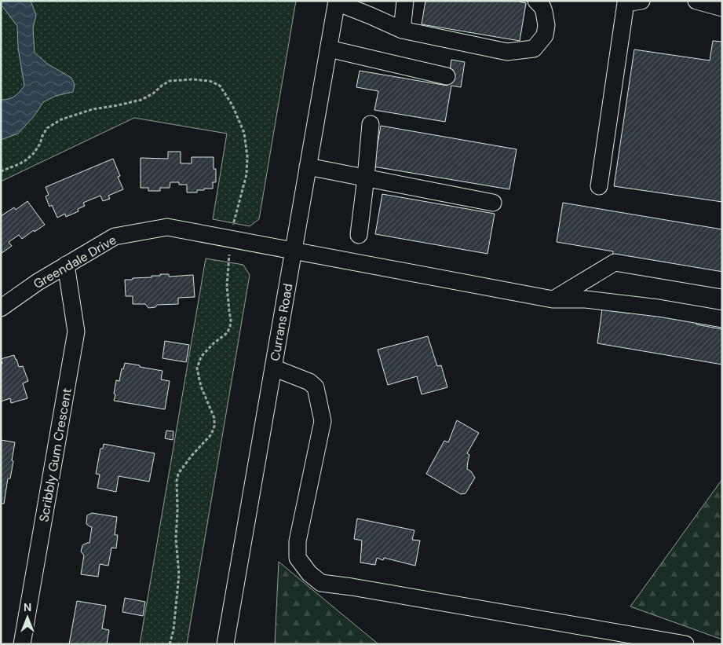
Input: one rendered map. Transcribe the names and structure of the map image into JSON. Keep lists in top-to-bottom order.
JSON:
{
  "streets": {
    "street": ["Greendale Drive", "Currans Road", "Scribbly Gum Crescent"]
  },
  "crossings": [
    ["Greendale Drive", "Currans Road"],
    ["Greendale Drive", "Scribbly Gum Crescent"]
  ],
  "north": "top"
}
